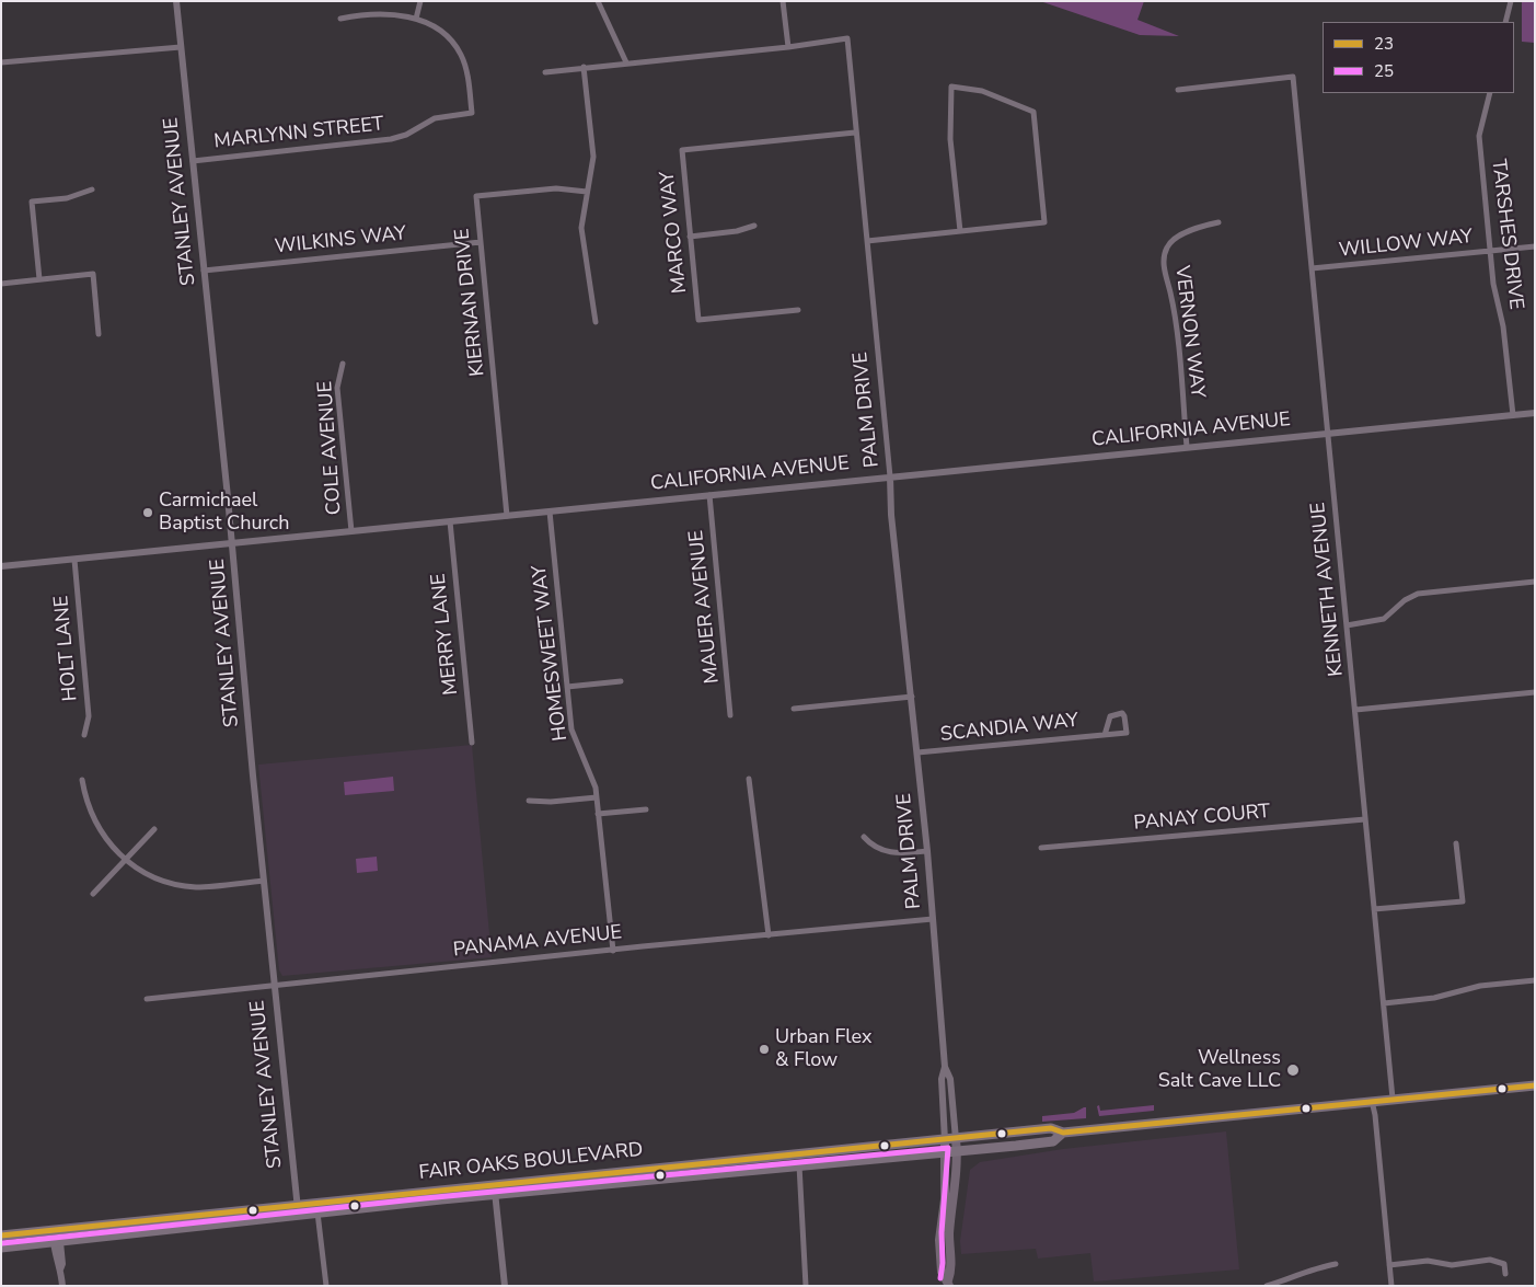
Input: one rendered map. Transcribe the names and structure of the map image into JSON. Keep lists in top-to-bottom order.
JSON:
{
  "streets": {
    "main road": ["PALM DRIVE", "FAIR OAKS BOULEVARD"],
    "street": [
      "MARLYNN STREET",
      "STANLEY AVENUE",
      "MARCO WAY",
      "TARSHES DRIVE",
      "WILKINS WAY",
      "WILLOW WAY",
      "KIERNAN DRIVE",
      "VERNON WAY",
      "CALIFORNIA AVENUE",
      "COLE AVENUE",
      "KENNETH AVENUE",
      "MAUER AVENUE",
      "MERRY LANE",
      "HOLT LANE",
      "HOMESWEET WAY",
      "SCANDIA WAY",
      "PANAY COURT",
      "PANAMA AVENUE"
    ]
  },
  "crossings": [
    ["MARLYNN STREET", "STANLEY AVENUE"],
    ["STANLEY AVENUE", "WILKINS WAY"],
    ["STANLEY AVENUE", "CALIFORNIA AVENUE"],
    ["STANLEY AVENUE", "PANAMA AVENUE"],
    ["STANLEY AVENUE", "FAIR OAKS BOULEVARD"],
    ["MARCO WAY", "PALM DRIVE"],
    ["TARSHES DRIVE", "WILLOW WAY"],
    ["TARSHES DRIVE", "CALIFORNIA AVENUE"],
    ["WILKINS WAY", "KIERNAN DRIVE"],
    ["WILLOW WAY", "KENNETH AVENUE"],
    ["KIERNAN DRIVE", "CALIFORNIA AVENUE"],
    ["VERNON WAY", "CALIFORNIA AVENUE"],
    ["PALM DRIVE", "CALIFORNIA AVENUE"],
    ["PALM DRIVE", "SCANDIA WAY"],
    ["PALM DRIVE", "PANAMA AVENUE"],
    ["PALM DRIVE", "FAIR OAKS BOULEVARD"],
    ["CALIFORNIA AVENUE", "COLE AVENUE"],
    ["CALIFORNIA AVENUE", "KENNETH AVENUE"],
    ["CALIFORNIA AVENUE", "MAUER AVENUE"],
    ["CALIFORNIA AVENUE", "MERRY LANE"],
    ["CALIFORNIA AVENUE", "HOLT LANE"],
    ["CALIFORNIA AVENUE", "HOMESWEET WAY"],
    ["KENNETH AVENUE", "PANAY COURT"],
    ["KENNETH AVENUE", "FAIR OAKS BOULEVARD"],
    ["HOMESWEET WAY", "PANAMA AVENUE"]
  ],
  "places": ["Carmichael Baptist Church", "Urban Flex & Flow", "Wellness Salt Cave LLC"],
  "lines": ["transit line 23", "transit line 25"],
  "legend": ["23", "25"]
}
